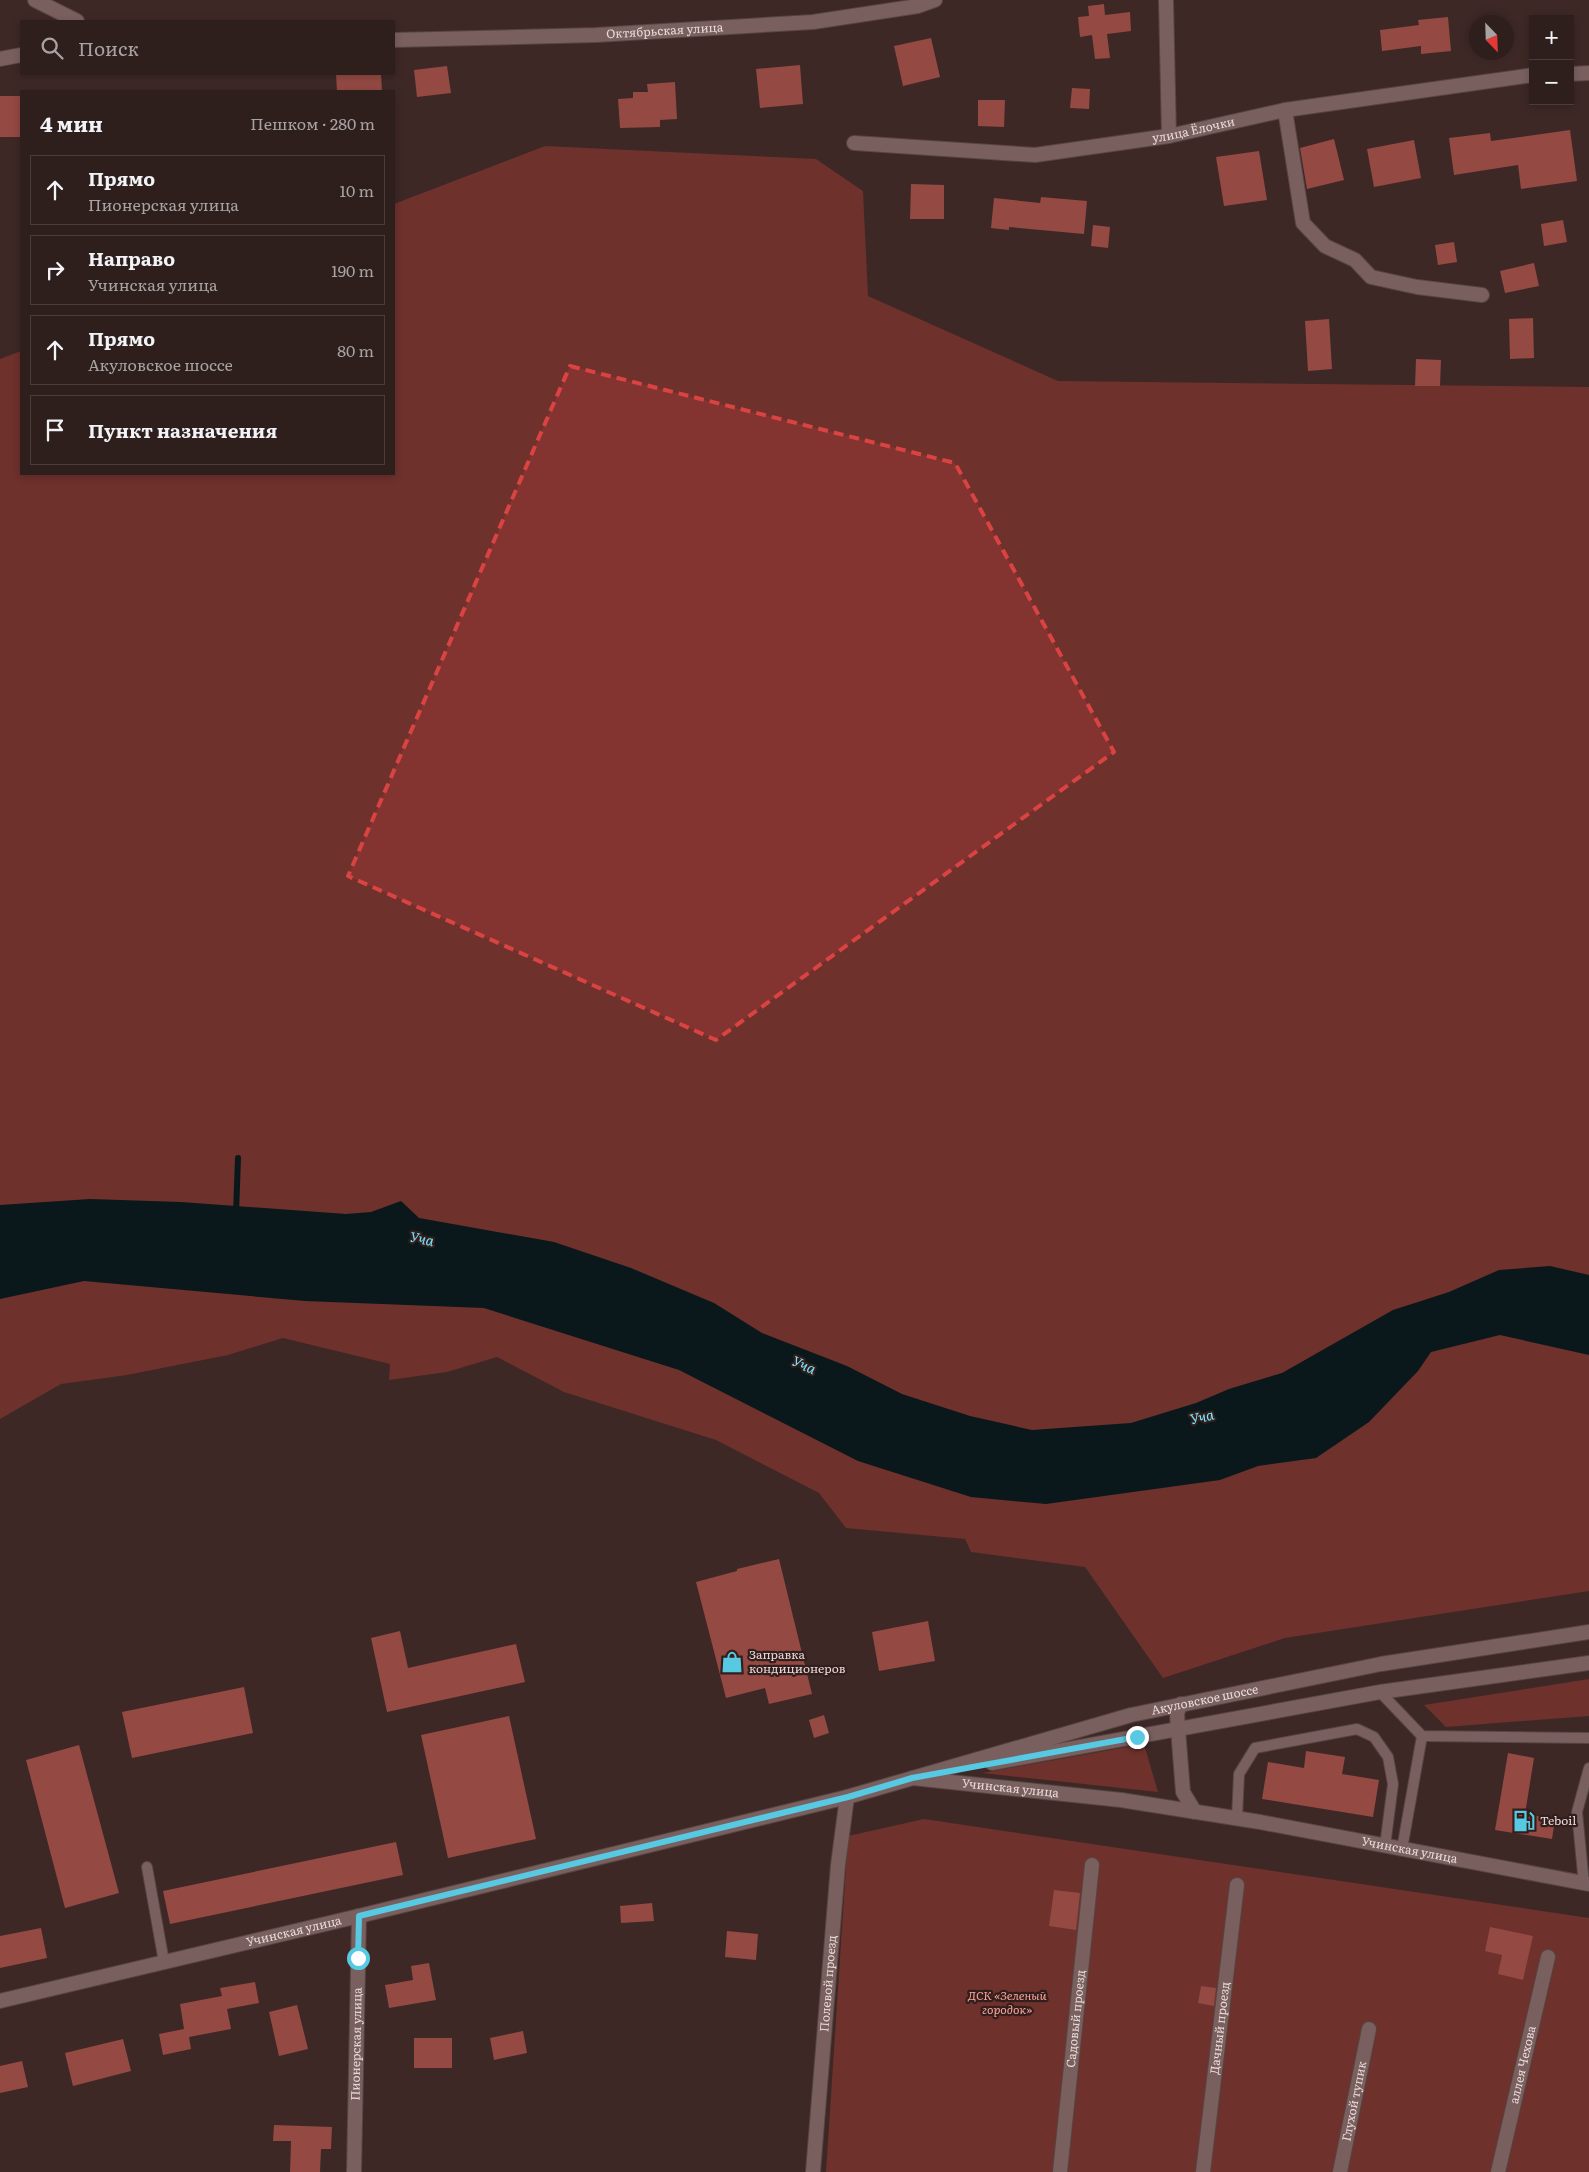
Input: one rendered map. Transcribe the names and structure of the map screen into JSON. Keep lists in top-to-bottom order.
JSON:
{
  "streets": {
    "street": [
      "Октябрьская улица",
      "улица Ёлочки",
      "Акуловское шоссе",
      "Учинская улица",
      "Полевой проезд",
      "Садовый проезд",
      "Дачный проезд",
      "Пионерская улица",
      "аллея Чехова",
      "Глухой тупик"
    ]
  },
  "crossings": [
    ["Акуловское шоссе", "Учинская улица"],
    ["Учинская улица", "Полевой проезд"],
    ["Учинская улица", "Пионерская улица"]
  ],
  "water": ["Уча"],
  "parks": ["ДСК «Зеленый городок»"],
  "places": {
    "shop": ["Заправка кондиционеров"],
    "fuel station": ["Teboil"]
  },
  "north": "bottom right",
  "page": {
    "map_buttons": ["+", "−"],
    "search": "Поиск",
    "heading": ["4 мин", "Пешком · 280 m"],
    "list": [
      ["Прямо", "Пионерская улица", "10 m"],
      ["Направо", "Учинская улица", "190 m"],
      ["Прямо", "Акуловское шоссе", "80 m"],
      "Пункт назначения"
    ]
  }
}
